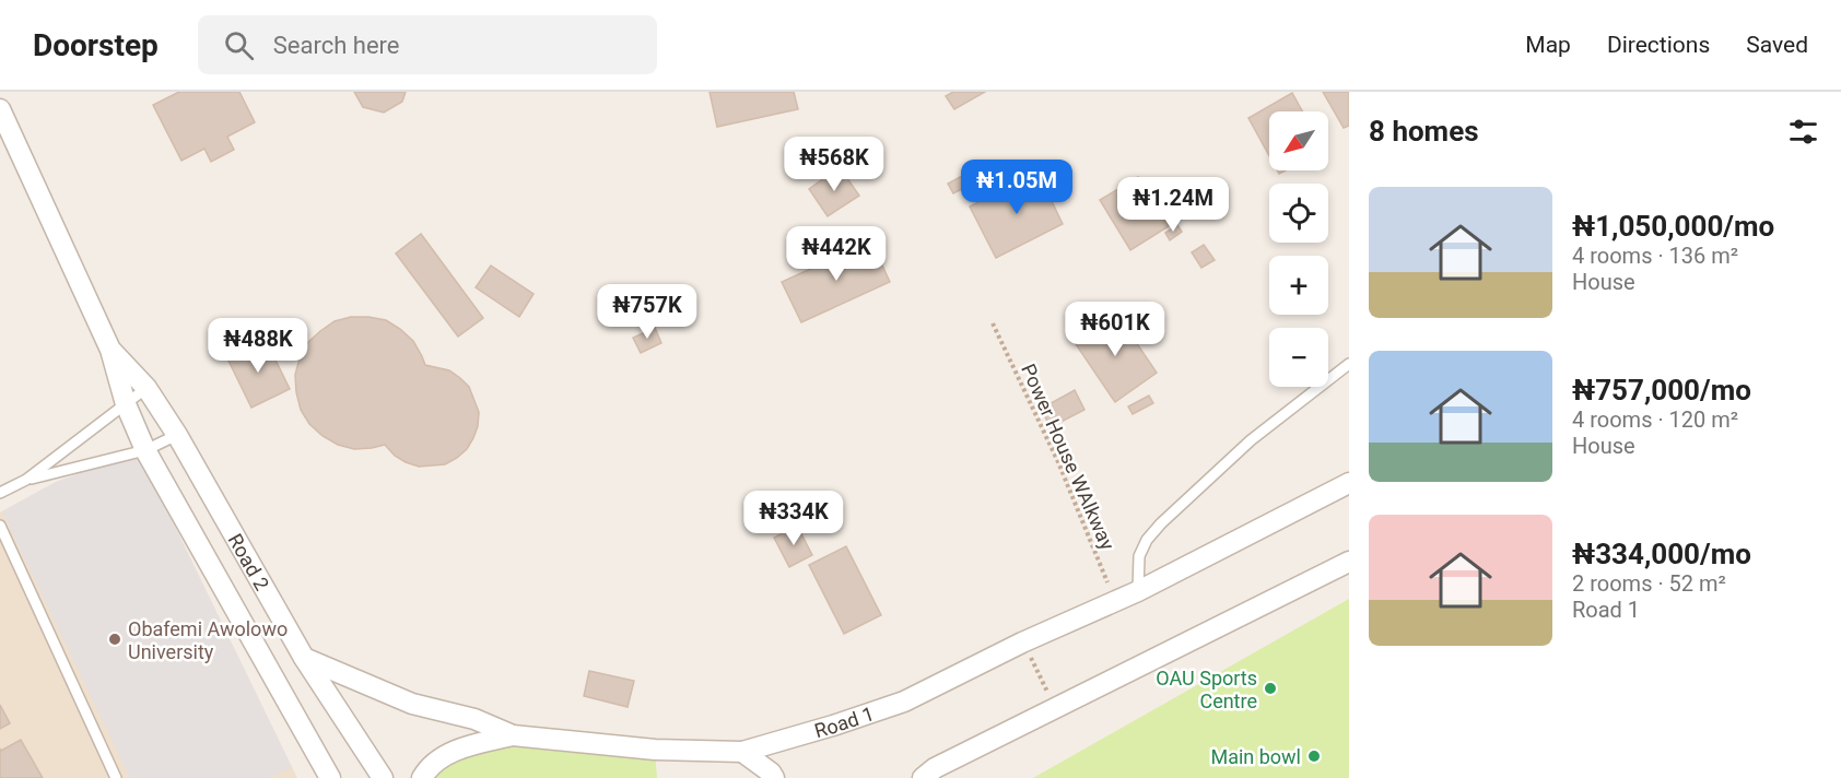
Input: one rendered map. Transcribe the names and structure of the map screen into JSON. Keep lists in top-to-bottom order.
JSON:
{
  "streets": {
    "street": ["Road 2", "Road 1"],
    "path": ["Power House WAlkway"]
  },
  "crossings": [
    ["Power House WAlkway", "Road 1"],
    ["Road 2", "Road 1"]
  ],
  "places": ["Obafemi Awolowo University", "OAU Sports Centre", "Main bowl"],
  "north": "bottom left",
  "page": {
    "header": "Doorstep",
    "search": "Search here",
    "nav": ["Map", "Directions", "Saved"],
    "heading": "8 homes",
    "map_buttons": ["+", "−"],
    "price": [
      "₦568K",
      "₦1.05M",
      "₦1.24M",
      "₦442K",
      "₦757K",
      "₦601K",
      "₦488K",
      "₦334K"
    ],
    "list": [
      {
        "name": "₦1,050,000/mo",
        "note": "4 rooms · 136 m² · House"
      },
      {
        "name": "₦757,000/mo",
        "note": "4 rooms · 120 m² · House"
      },
      {
        "name": "₦334,000/mo",
        "note": "2 rooms · 52 m² · Road 1"
      }
    ]
  }
}
